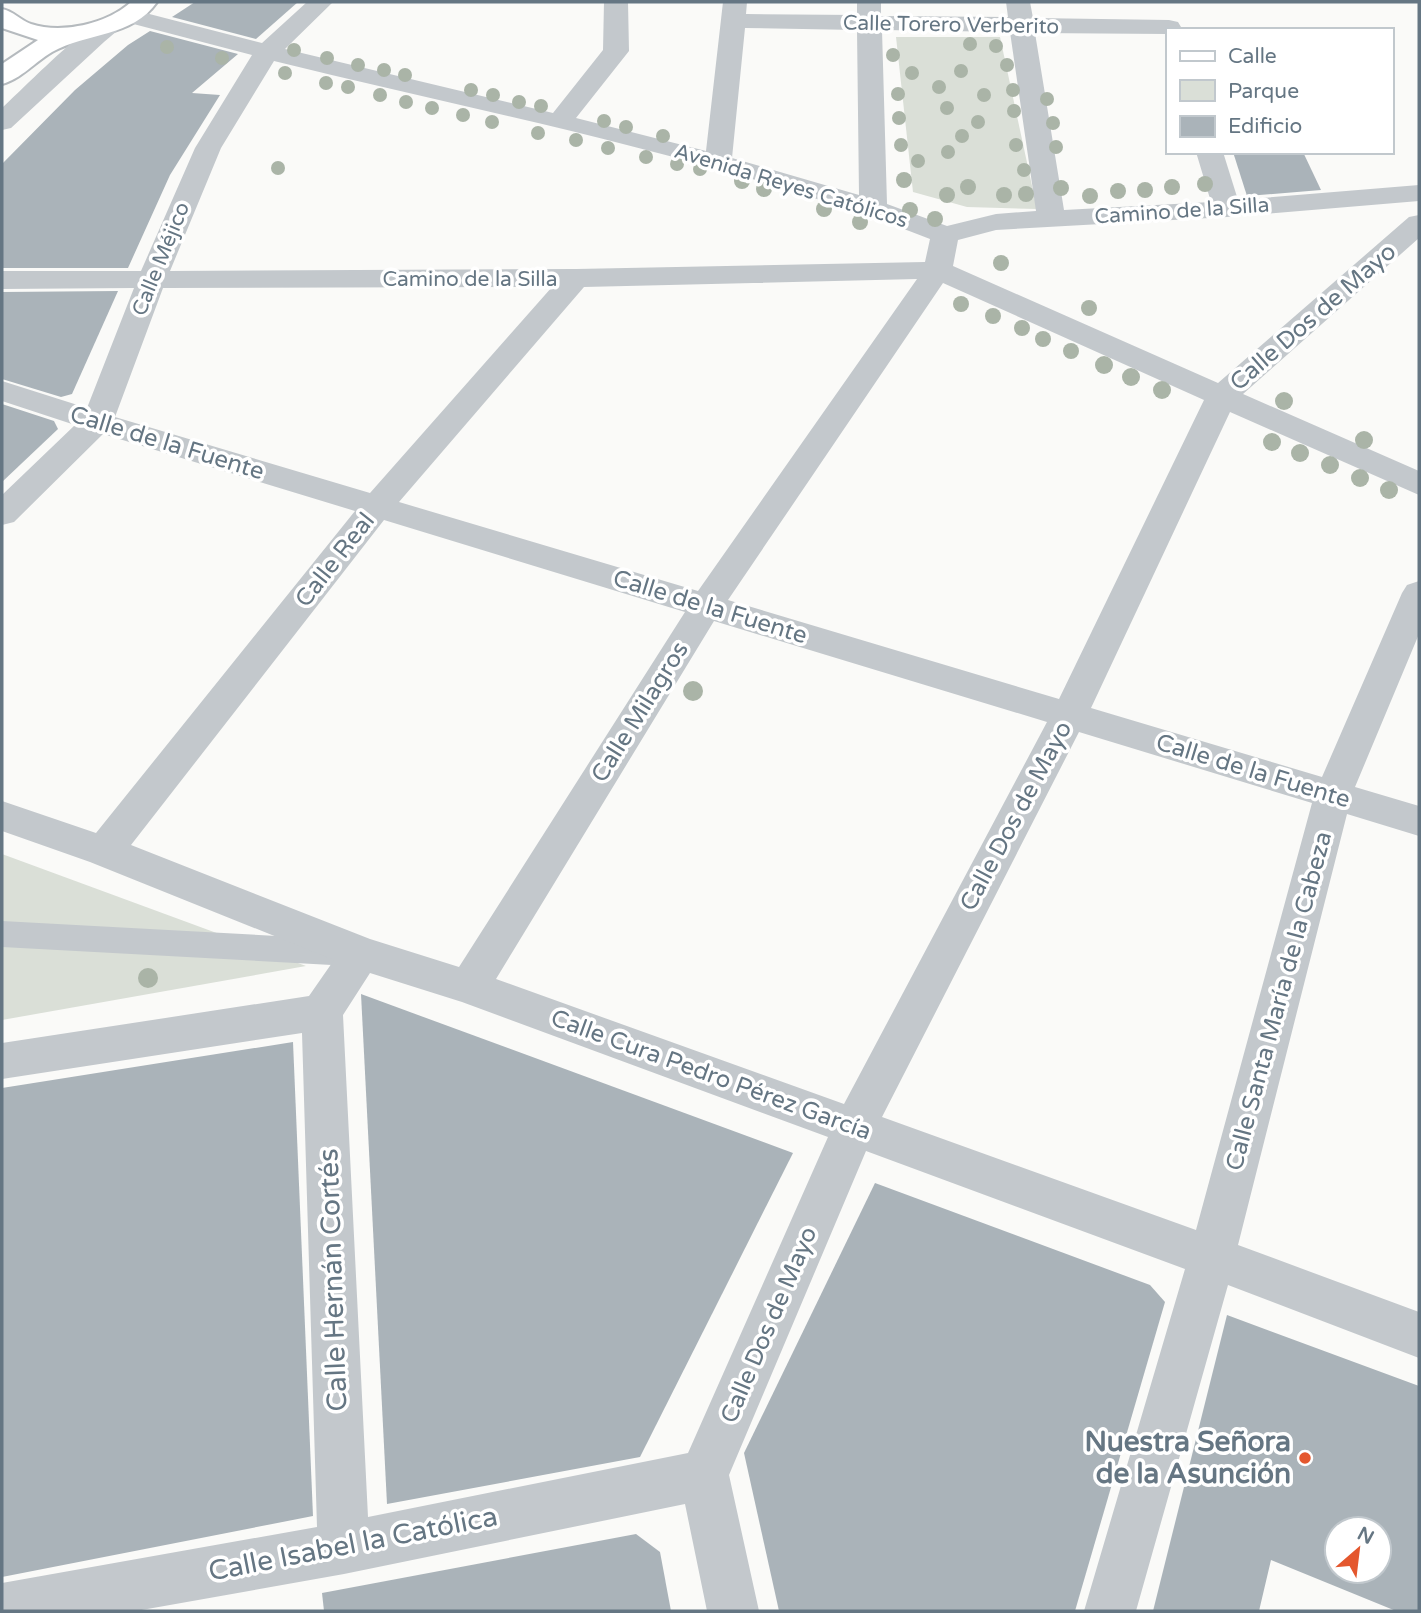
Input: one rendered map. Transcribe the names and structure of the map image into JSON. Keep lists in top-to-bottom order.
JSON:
{
  "streets": {
    "street": [
      "Calle Torero Verberito",
      "Avenida Reyes Católicos",
      "Camino de la Silla",
      "Calle Méjico",
      "Calle Dos de Mayo",
      "Calle de la Fuente",
      "Calle Real",
      "Calle Milagros",
      "Calle Santa María de la Cabeza",
      "Calle Cura Pedro Pérez García",
      "Calle Hernán Cortés",
      "Calle Isabel la Católica"
    ]
  },
  "crossings": [
    ["Avenida Reyes Católicos", "Camino de la Silla"],
    ["Avenida Reyes Católicos", "Calle Méjico"],
    ["Camino de la Silla", "Calle Méjico"],
    ["Camino de la Silla", "Calle Real"],
    ["Camino de la Silla", "Calle Milagros"],
    ["Calle Méjico", "Calle de la Fuente"],
    ["Calle Dos de Mayo", "Calle de la Fuente"],
    ["Calle Dos de Mayo", "Calle Cura Pedro Pérez García"],
    ["Calle Dos de Mayo", "Calle Isabel la Católica"],
    ["Calle de la Fuente", "Calle Real"],
    ["Calle de la Fuente", "Calle Milagros"],
    ["Calle de la Fuente", "Calle Santa María de la Cabeza"],
    ["Calle Real", "Calle Cura Pedro Pérez García"],
    ["Calle Milagros", "Calle Cura Pedro Pérez García"],
    ["Calle Santa María de la Cabeza", "Calle Cura Pedro Pérez García"],
    ["Calle Hernán Cortés", "Calle Isabel la Católica"]
  ],
  "places": ["Nuestra Señora de la Asunción"],
  "legend": ["Calle", "Parque", "Edificio"],
  "north": "top right"
}
